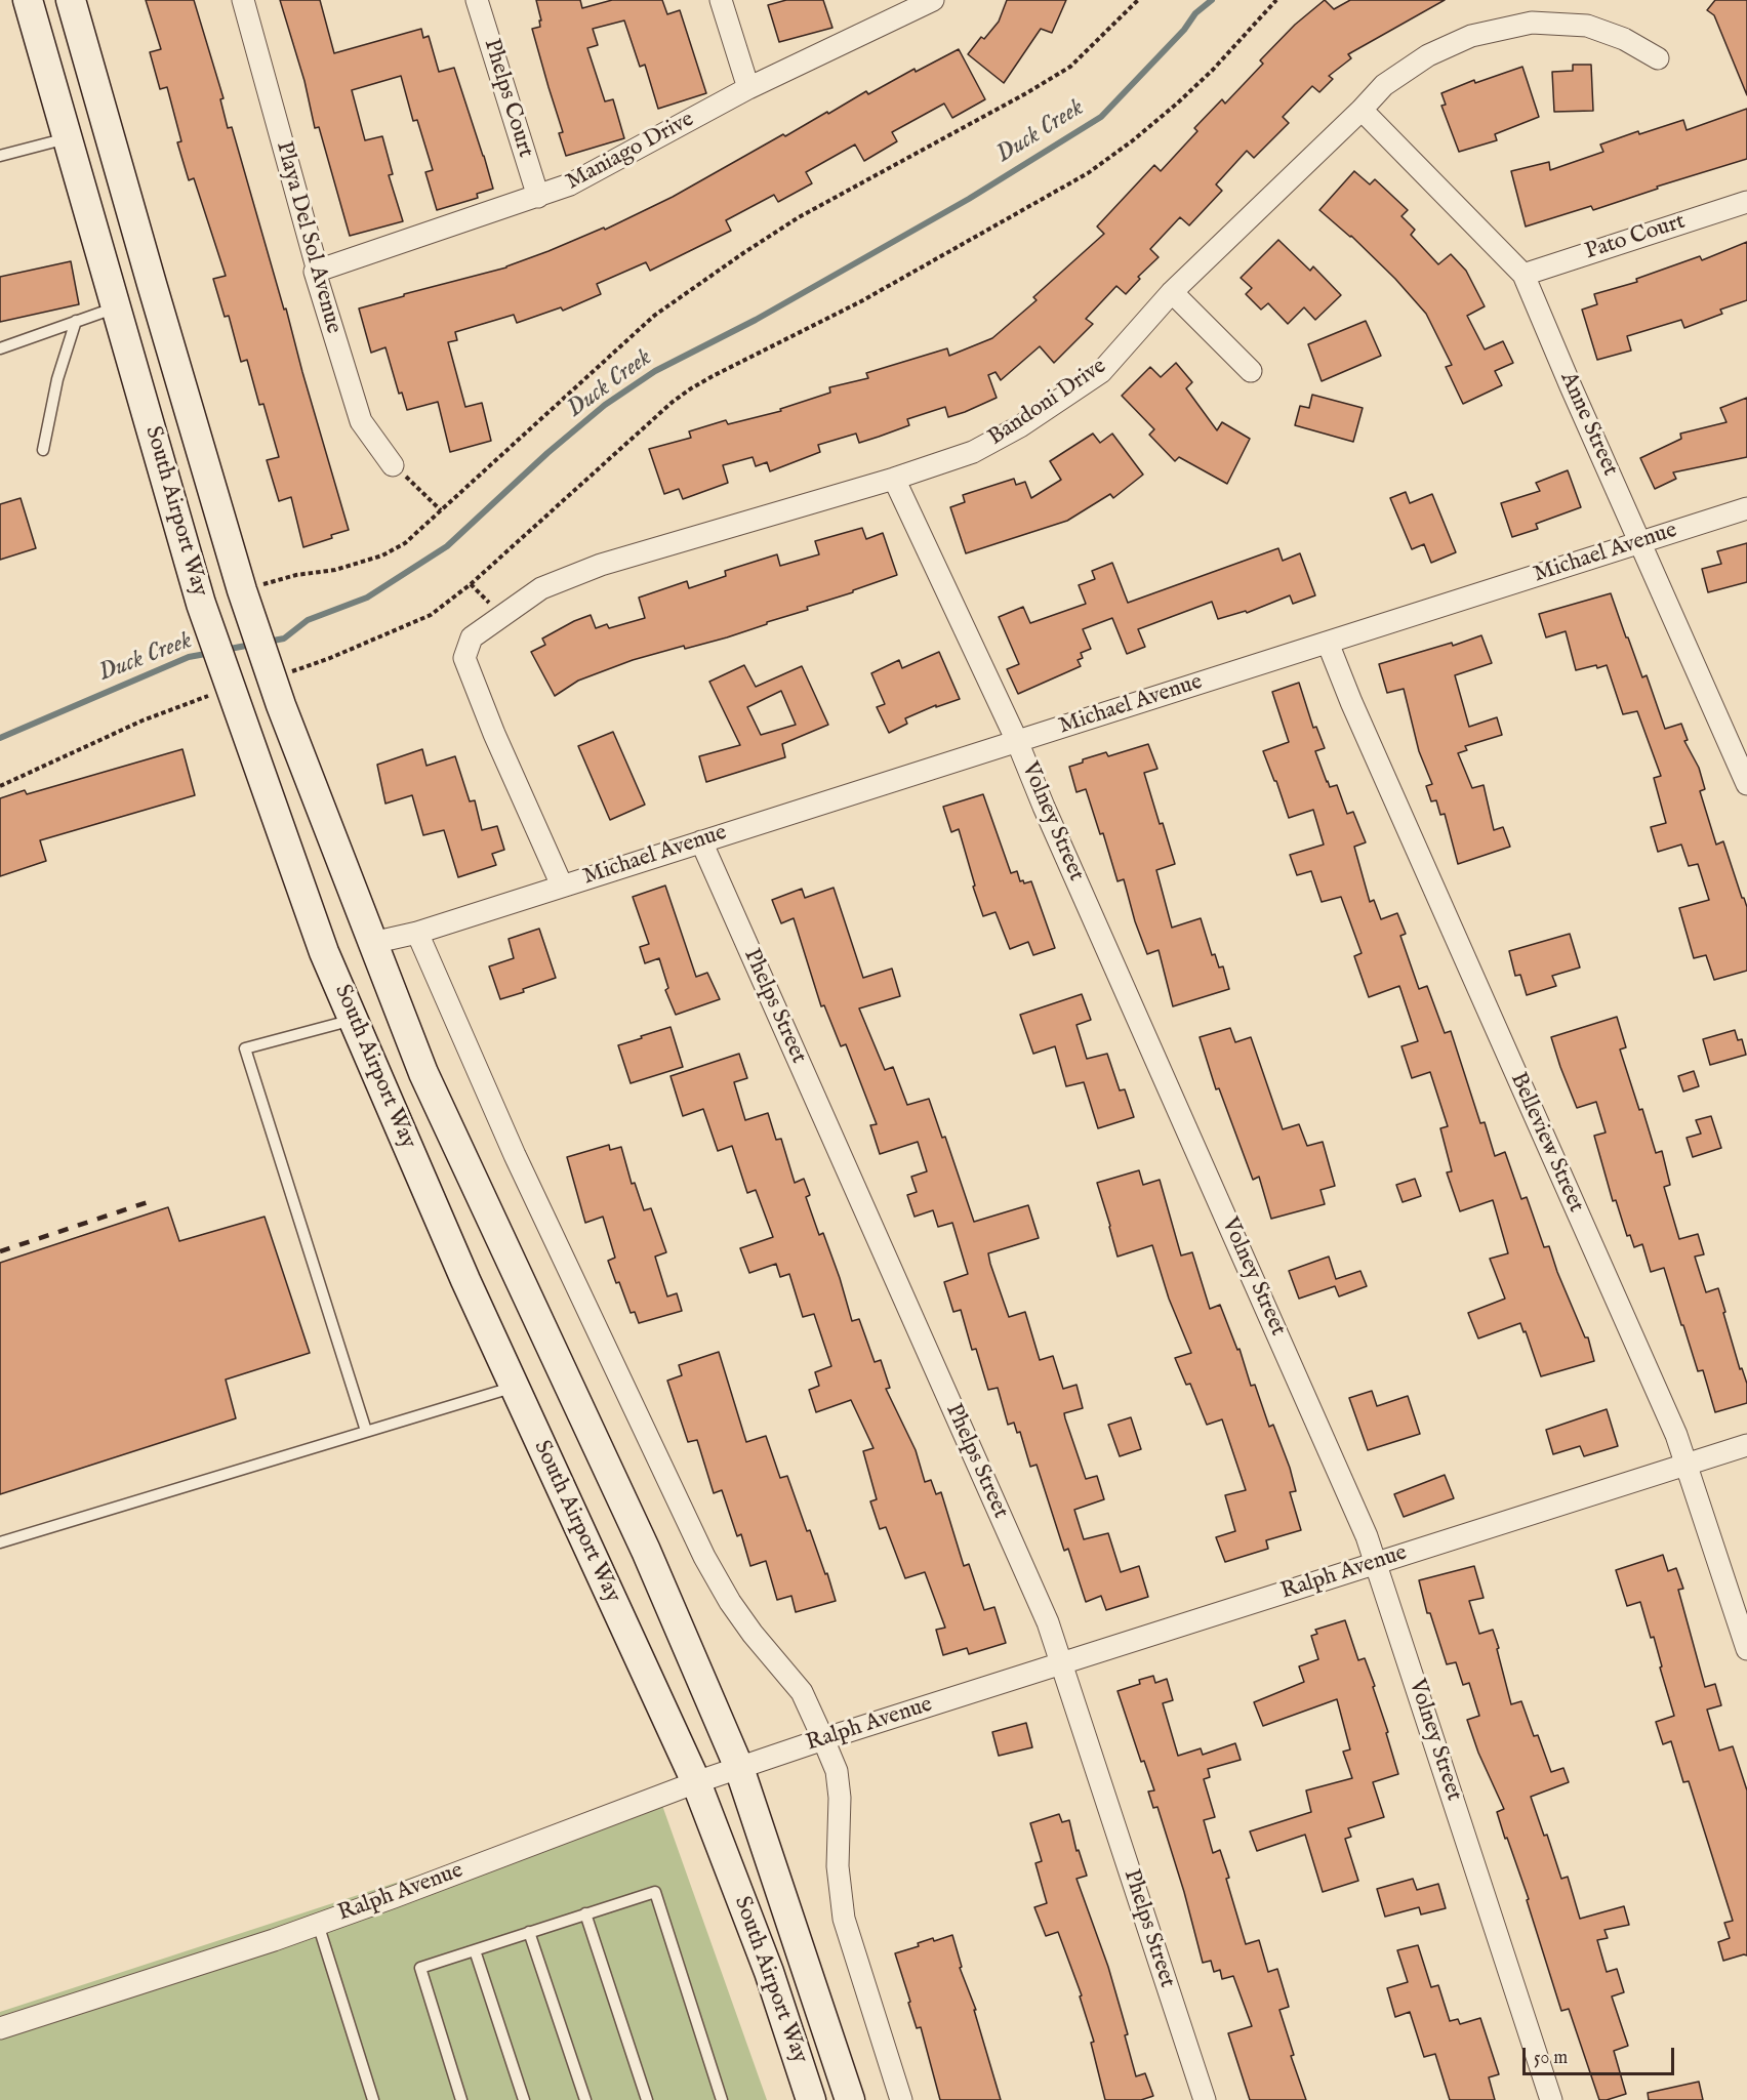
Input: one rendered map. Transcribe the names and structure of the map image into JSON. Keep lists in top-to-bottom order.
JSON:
{
  "streets": {
    "main road": ["South Airport Way"],
    "street": [
      "Phelps Court",
      "Maniago Drive",
      "Playa Del Sol Avenue",
      "Pato Court",
      "Bandoni Drive",
      "Anne Street",
      "Michael Avenue",
      "Volney Street",
      "Phelps Street",
      "Belleview Street",
      "Ralph Avenue"
    ]
  },
  "crossings": [
    ["Phelps Court", "Maniago Drive"],
    ["Maniago Drive", "Playa Del Sol Avenue"],
    ["Pato Court", "Anne Street"],
    ["Bandoni Drive", "Anne Street"],
    ["Bandoni Drive", "Michael Avenue"],
    ["Bandoni Drive", "Volney Street"],
    ["Anne Street", "Michael Avenue"],
    ["South Airport Way", "Michael Avenue"],
    ["South Airport Way", "Ralph Avenue"],
    ["Michael Avenue", "Volney Street"],
    ["Michael Avenue", "Phelps Street"],
    ["Michael Avenue", "Belleview Street"],
    ["Volney Street", "Ralph Avenue"],
    ["Phelps Street", "Ralph Avenue"],
    ["Belleview Street", "Ralph Avenue"]
  ],
  "water": ["Duck Creek"],
  "scale_bar": "50 m"
}
